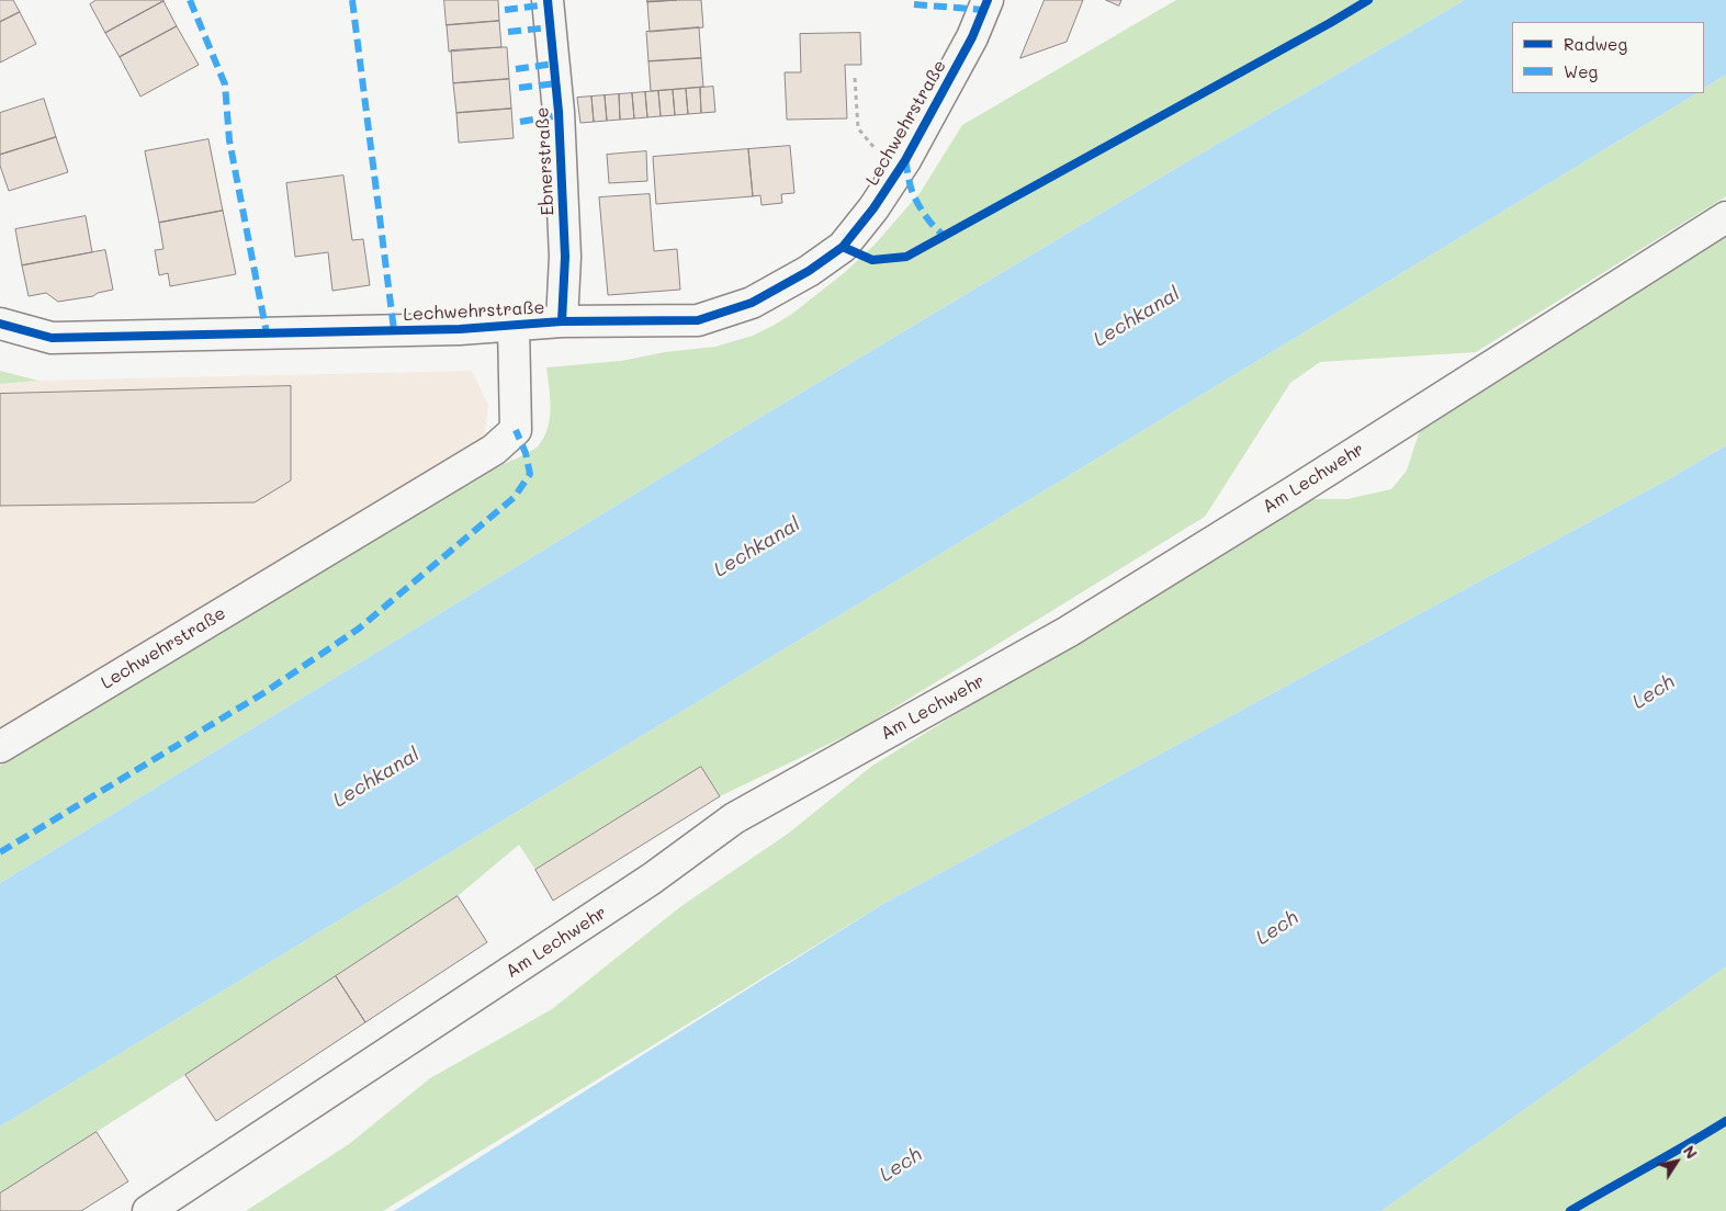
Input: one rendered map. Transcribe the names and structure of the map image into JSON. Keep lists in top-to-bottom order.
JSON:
{
  "streets": {
    "street": ["Lechwehrstraße", "Ebnerstraße", "Am Lechwehr"]
  },
  "crossings": [
    ["Lechwehrstraße", "Ebnerstraße"]
  ],
  "water": ["Lechkanal", "Lech"],
  "legend": ["Radweg", "Weg"],
  "north": "top right"
}
